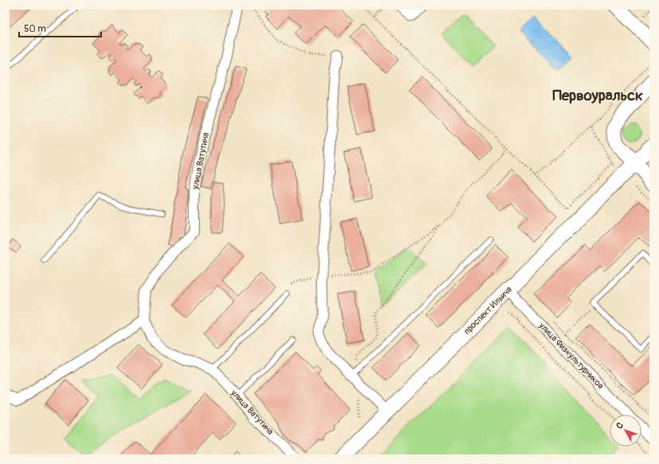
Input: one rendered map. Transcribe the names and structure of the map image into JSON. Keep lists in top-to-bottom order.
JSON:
{
  "streets": {
    "main road": ["проспект Ильича"],
    "street": ["улица Ватутина", "улица Физкультурников"]
  },
  "crossings": [
    ["проспект Ильича", "улица Физкультурников"]
  ],
  "districts": ["Первоуральск"],
  "scale_bar": "50 m",
  "north": "top left"
}
